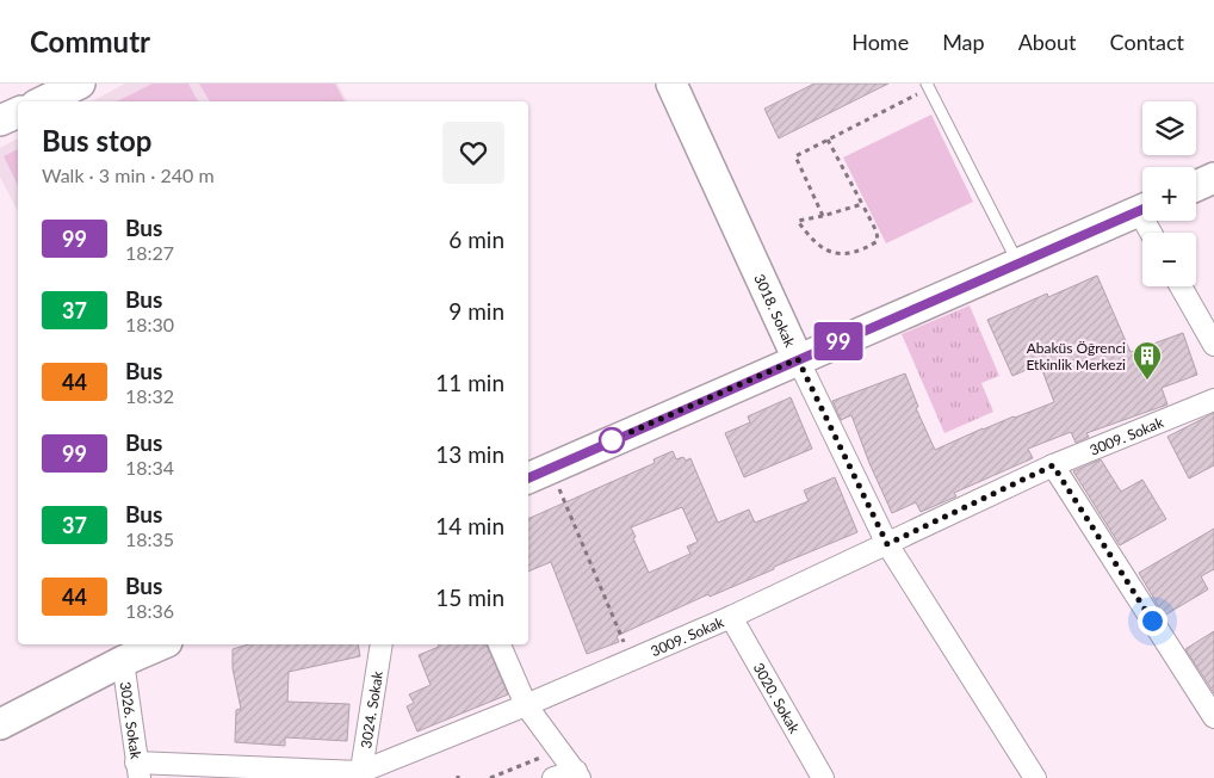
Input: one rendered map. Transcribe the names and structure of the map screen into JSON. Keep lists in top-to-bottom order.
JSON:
{
  "streets": {
    "street": [
      "3018. Sokak",
      "3009. Sokak",
      "3020. Sokak",
      "3024. Sokak",
      "3026. Sokak"
    ]
  },
  "crossings": [
    ["3018. Sokak", "3009. Sokak"],
    ["3009. Sokak", "3020. Sokak"],
    ["3009. Sokak", "3024. Sokak"],
    ["3009. Sokak", "3026. Sokak"]
  ],
  "places": {
    "building": ["Abaküs Öğrenci Etkinlik Merkezi"]
  },
  "lines": ["bus line 99"],
  "page": {
    "header": "Commutr",
    "nav": [
      "Home",
      "Map",
      "About",
      "Contact"
    ],
    "on_map": "99",
    "map_buttons": ["+", "−"],
    "heading": ["Bus stop", "Walk · 3 min · 240 m"],
    "list": [
      {
        "mark": "99",
        "name": "Bus",
        "note": "18:27",
        "value": "6 min"
      },
      {
        "mark": "37",
        "name": "Bus",
        "note": "18:30",
        "value": "9 min"
      },
      {
        "mark": "44",
        "name": "Bus",
        "note": "18:32",
        "value": "11 min"
      },
      {
        "mark": "99",
        "name": "Bus",
        "note": "18:34",
        "value": "13 min"
      },
      {
        "mark": "37",
        "name": "Bus",
        "note": "18:35",
        "value": "14 min"
      },
      {
        "mark": "44",
        "name": "Bus",
        "note": "18:36",
        "value": "15 min"
      }
    ]
  }
}
